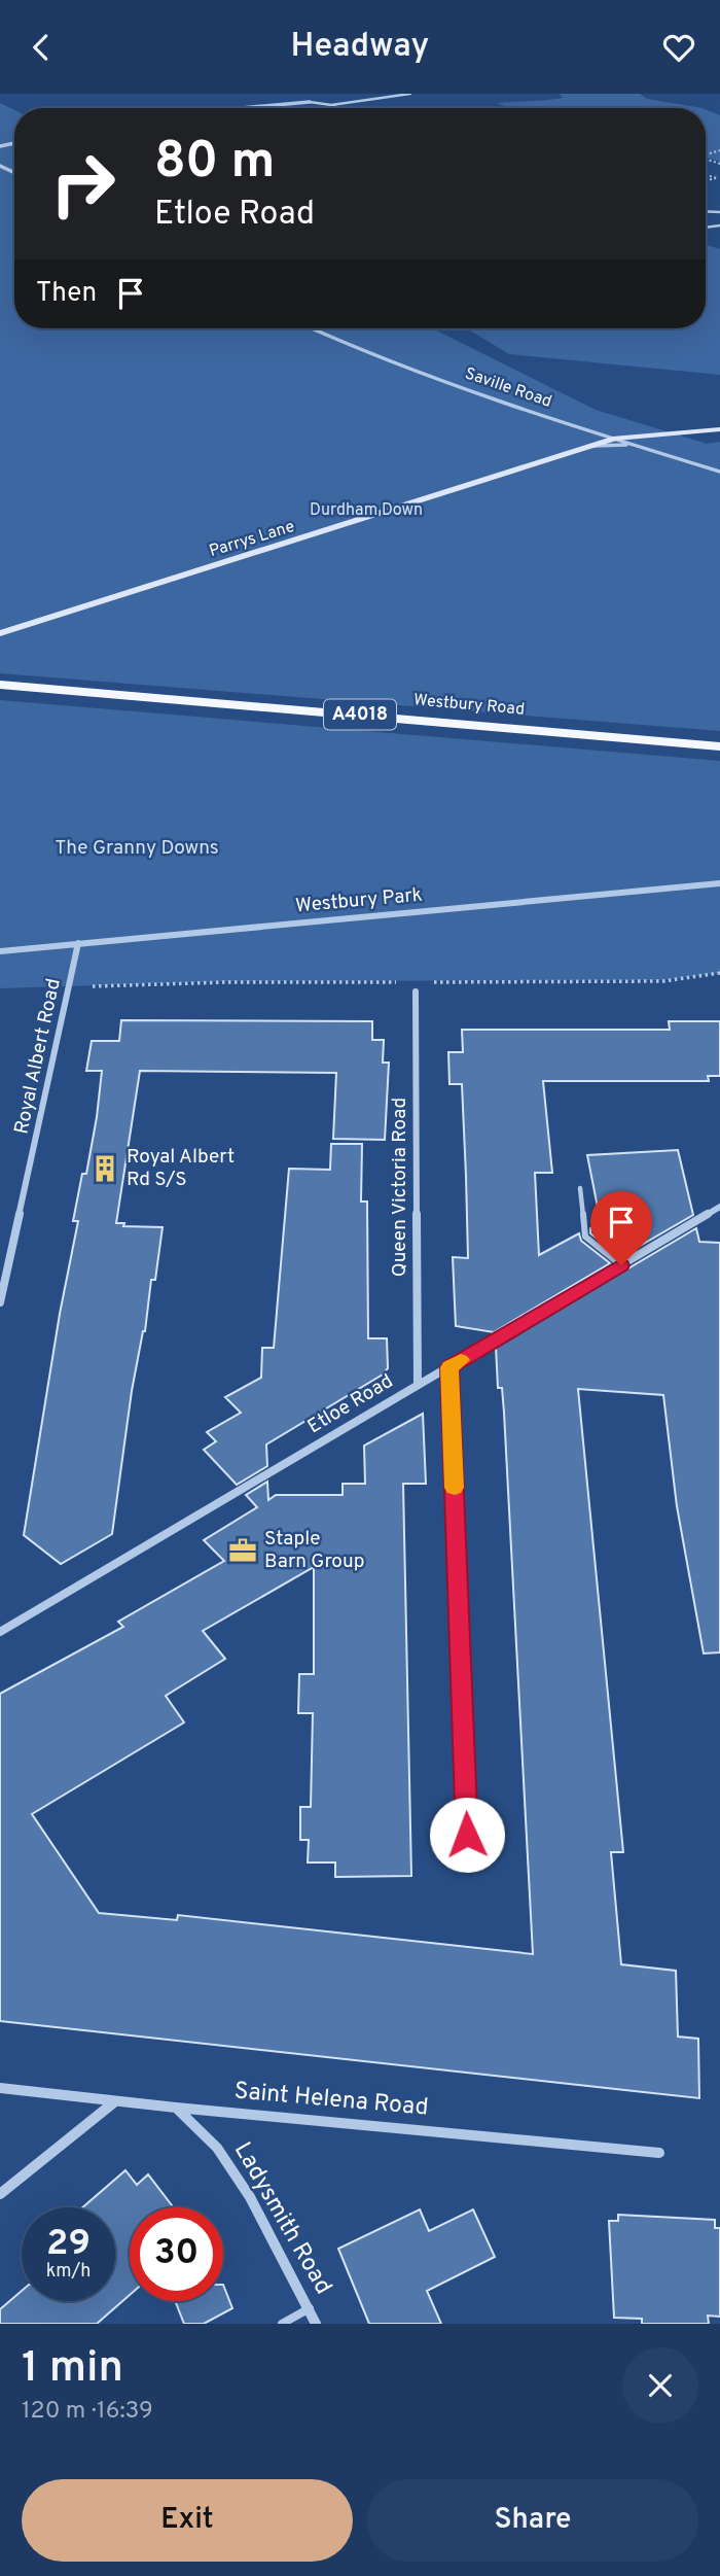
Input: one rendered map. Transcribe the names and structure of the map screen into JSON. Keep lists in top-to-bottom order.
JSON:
{
  "streets": {
    "main road": ["Parrys Lane", "Westbury Road", "A4018"],
    "street": [
      "Saville Road",
      "Westbury Park",
      "Royal Albert Road",
      "Queen Victoria Road",
      "Etloe Road",
      "Saint Helena Road",
      "Ladysmith Road"
    ]
  },
  "crossings": [
    ["Saville Road", "Parrys Lane"],
    ["Westbury Park", "Royal Albert Road"],
    ["Queen Victoria Road", "Etloe Road"],
    ["Saint Helena Road", "Ladysmith Road"]
  ],
  "parks": ["Durdham Down", "The Granny Downs"],
  "places": {
    "building": ["Royal Albert Rd S/S"],
    "office": ["Staple Barn Group"]
  },
  "page": {
    "header": "Headway",
    "turn": ["80 m", "Etloe Road"],
    "then": "Then",
    "speed": "29 km/h",
    "limit": "30",
    "heading": ["1 min", "120 m · 16:39"],
    "buttons": ["Exit", "Share"]
  }
}
